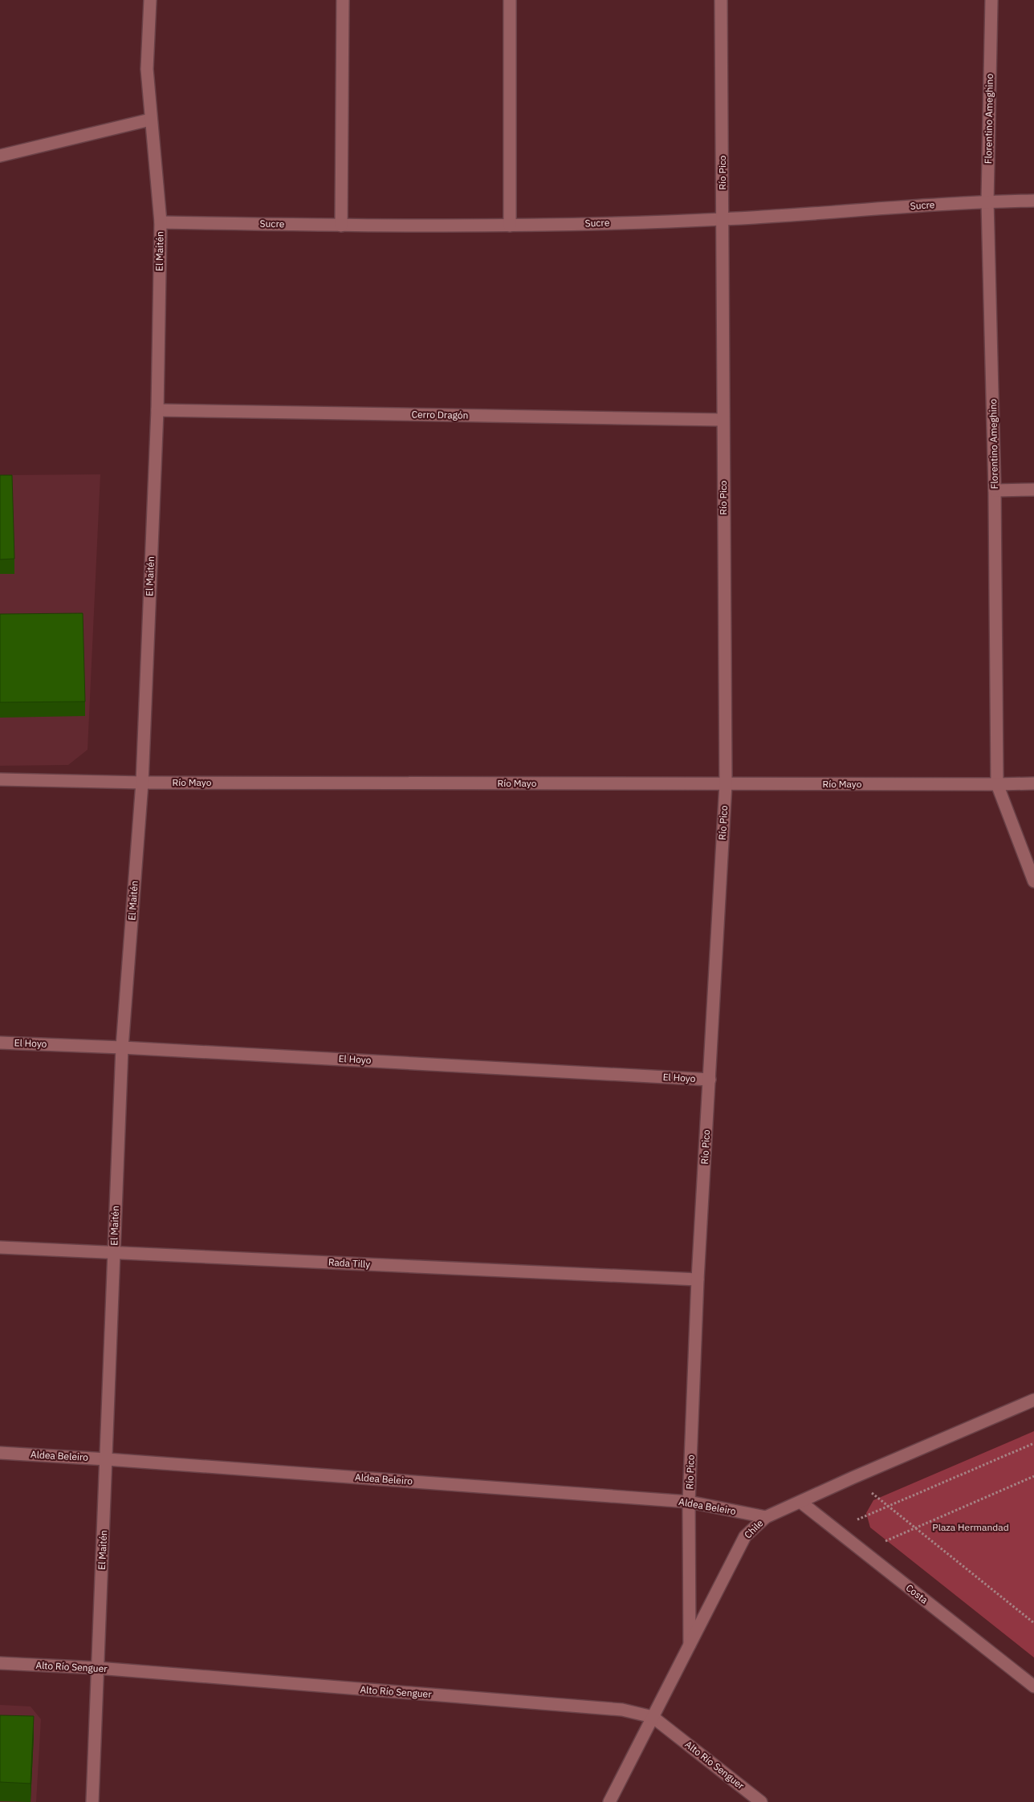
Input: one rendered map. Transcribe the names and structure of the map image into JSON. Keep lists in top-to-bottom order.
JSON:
{
  "streets": {
    "street": [
      "Florentino Ameghino",
      "Río Pico",
      "Sucre",
      "El Maitén",
      "Cerro Dragón",
      "Río Mayo",
      "El Hoyo",
      "Rada Tilly",
      "Aldea Beleiro",
      "Chile",
      "Costa",
      "Alto Río Senguer"
    ]
  },
  "crossings": [
    ["Florentino Ameghino", "Sucre"],
    ["Florentino Ameghino", "Río Mayo"],
    ["Río Pico", "Sucre"],
    ["Río Pico", "Cerro Dragón"],
    ["Río Pico", "Río Mayo"],
    ["Río Pico", "El Hoyo"],
    ["Río Pico", "Rada Tilly"],
    ["Río Pico", "Aldea Beleiro"],
    ["Río Pico", "Chile"],
    ["Sucre", "El Maitén"],
    ["El Maitén", "Cerro Dragón"],
    ["El Maitén", "Río Mayo"],
    ["El Maitén", "El Hoyo"],
    ["El Maitén", "Rada Tilly"],
    ["El Maitén", "Aldea Beleiro"],
    ["El Maitén", "Alto Río Senguer"],
    ["Aldea Beleiro", "Chile"],
    ["Chile", "Costa"],
    ["Chile", "Alto Río Senguer"]
  ],
  "parks": ["Plaza Hermandad"]
}
